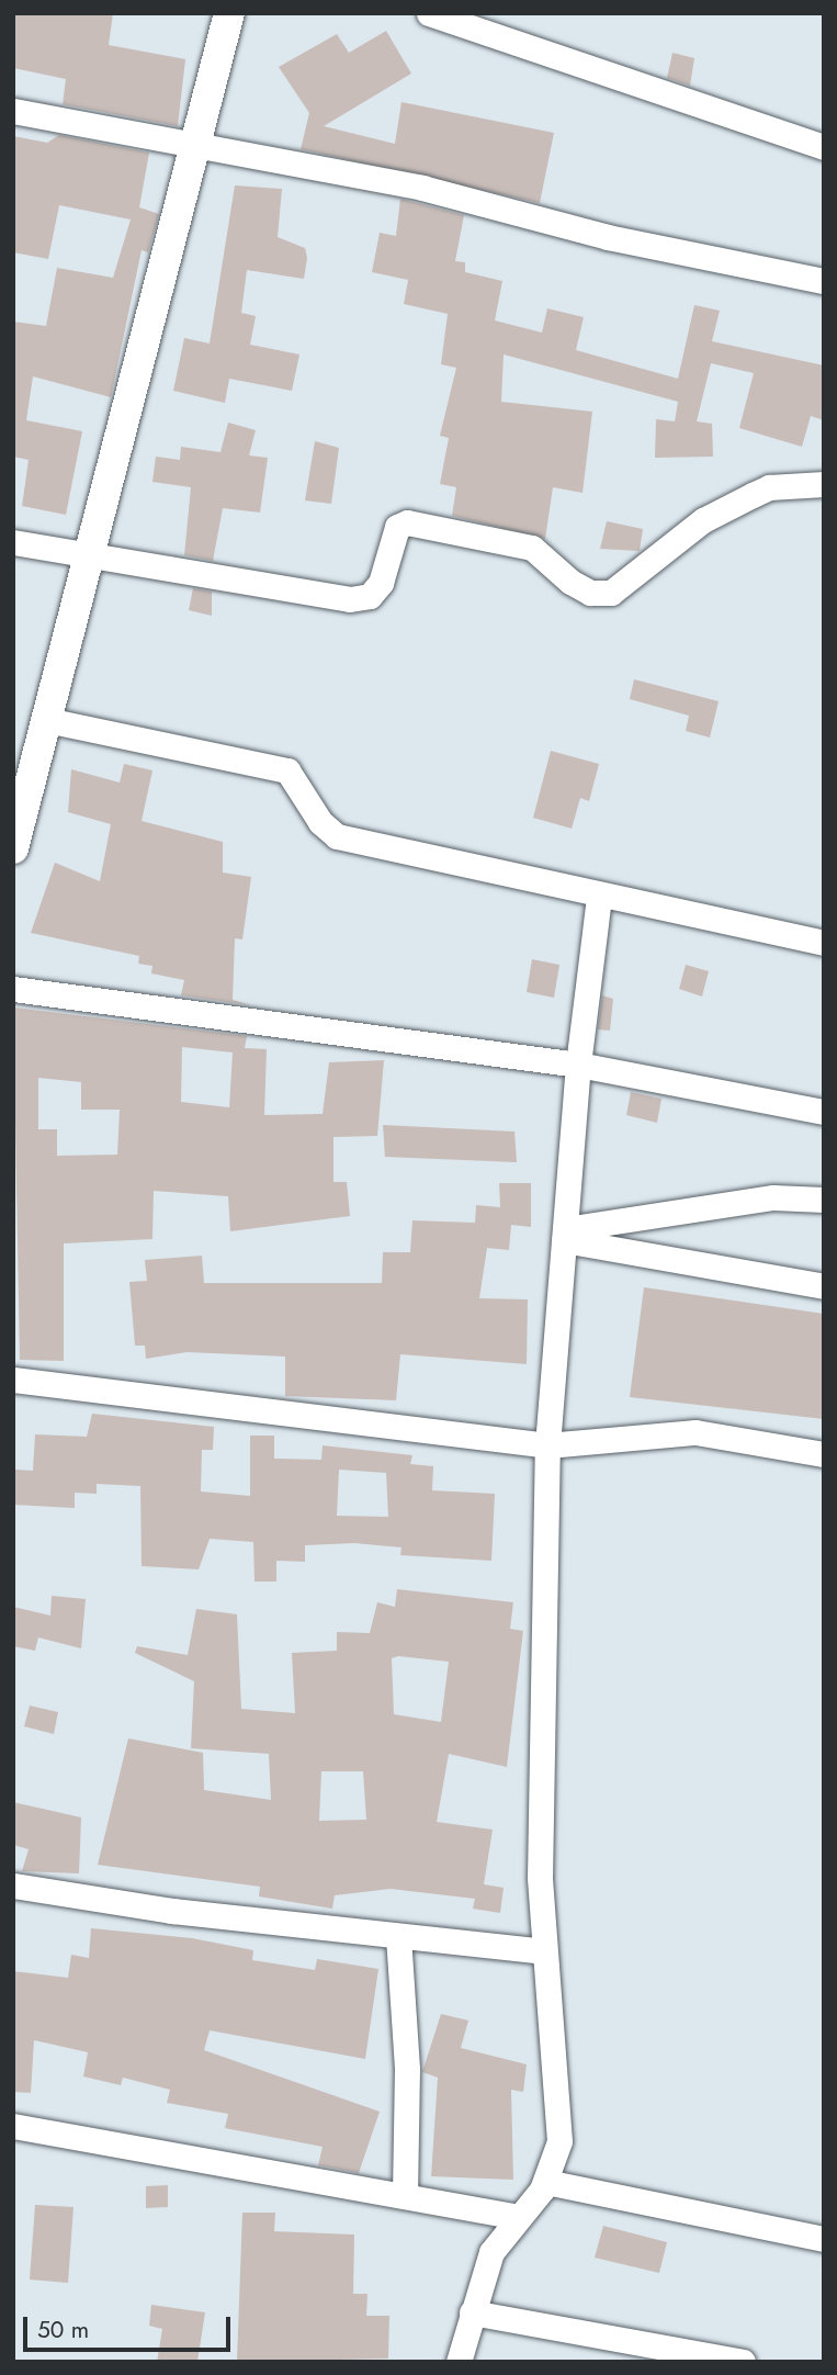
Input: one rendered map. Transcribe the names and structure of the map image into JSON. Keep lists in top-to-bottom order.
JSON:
{
  "scale_bar": "50 m"
}
